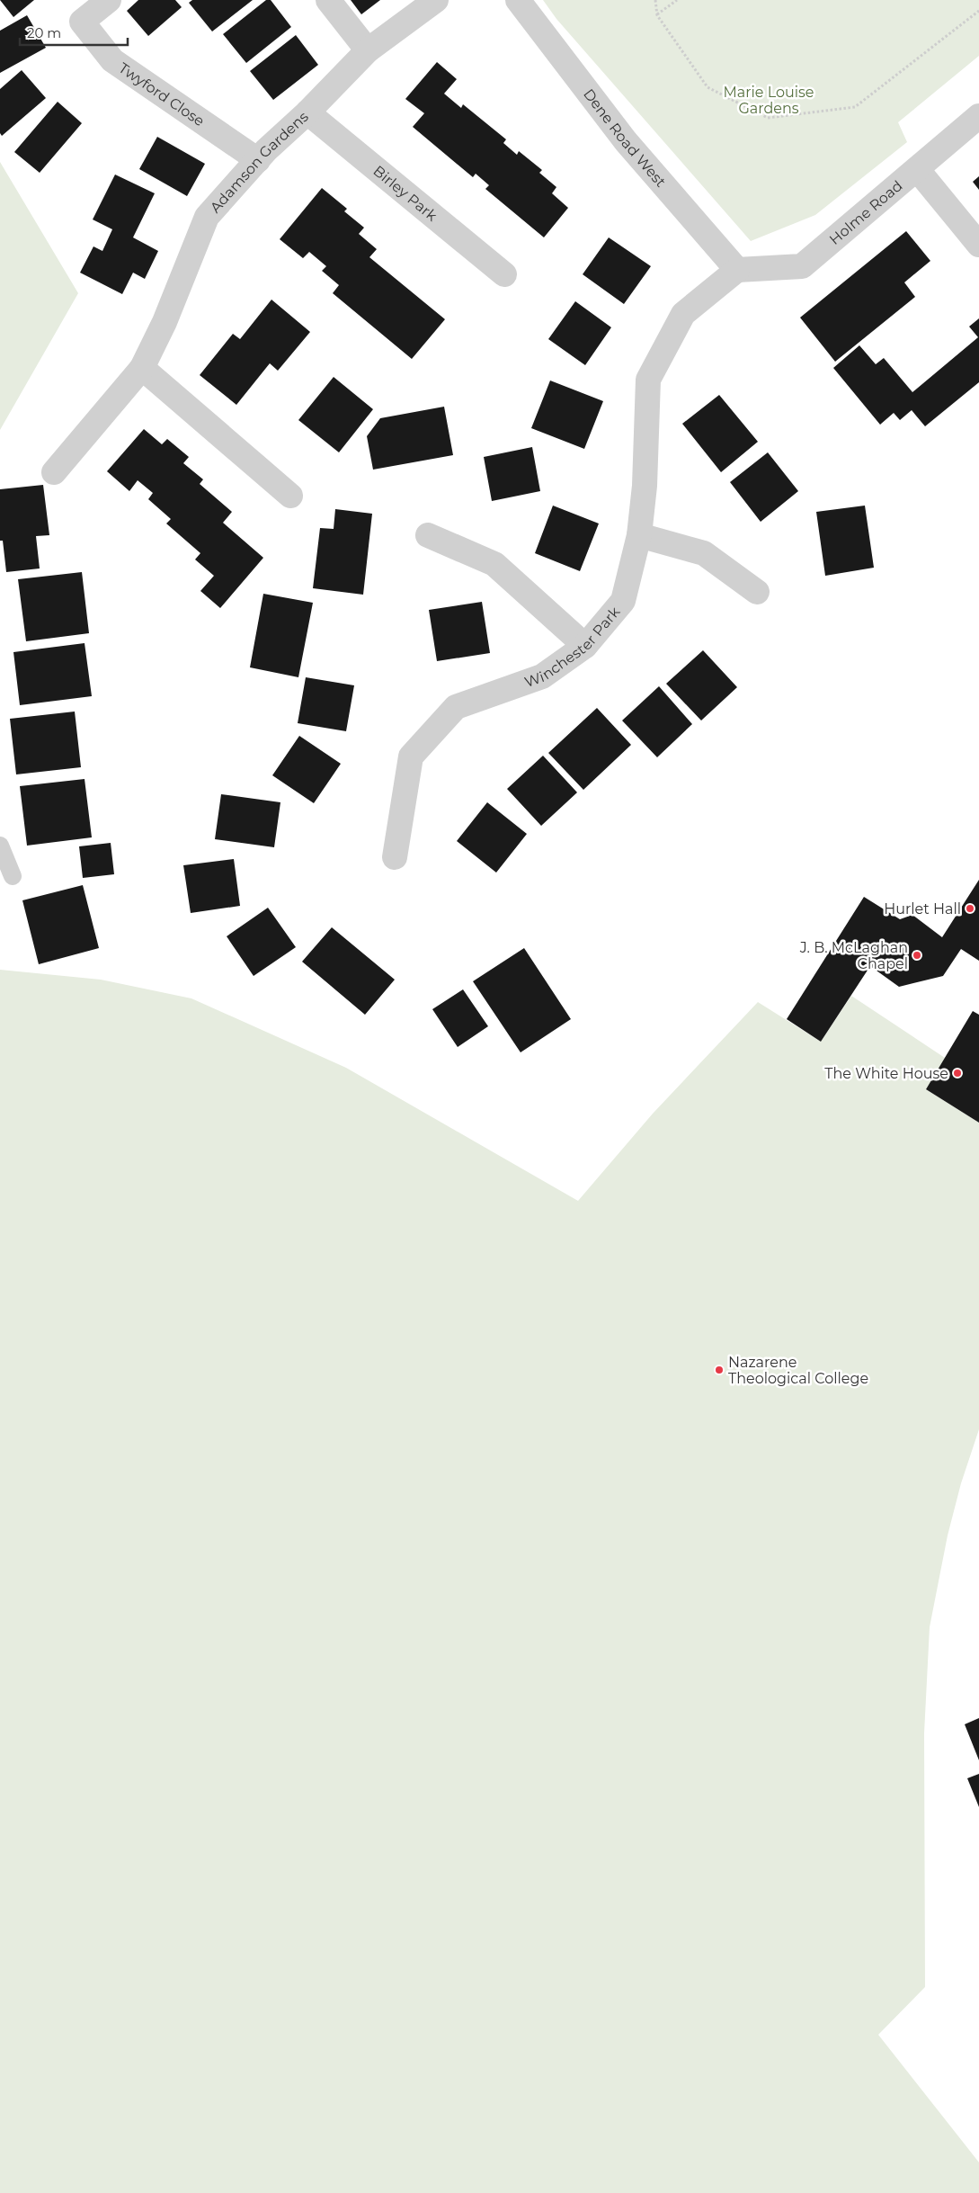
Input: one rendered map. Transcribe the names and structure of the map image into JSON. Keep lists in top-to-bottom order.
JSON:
{
  "streets": {
    "street": [
      "Twyford Close",
      "Dene Road West",
      "Adamson Gardens",
      "Birley Park",
      "Holme Road",
      "Winchester Park"
    ]
  },
  "crossings": [
    ["Twyford Close", "Adamson Gardens"],
    ["Dene Road West", "Holme Road"],
    ["Dene Road West", "Winchester Park"],
    ["Adamson Gardens", "Birley Park"],
    ["Holme Road", "Winchester Park"]
  ],
  "parks": ["Marie Louise Gardens"],
  "places": [
    "Hurlet Hall",
    "J. B. McLaghan Chapel",
    "The White House",
    "Nazarene Theological College"
  ],
  "scale_bar": "20 m"
}
